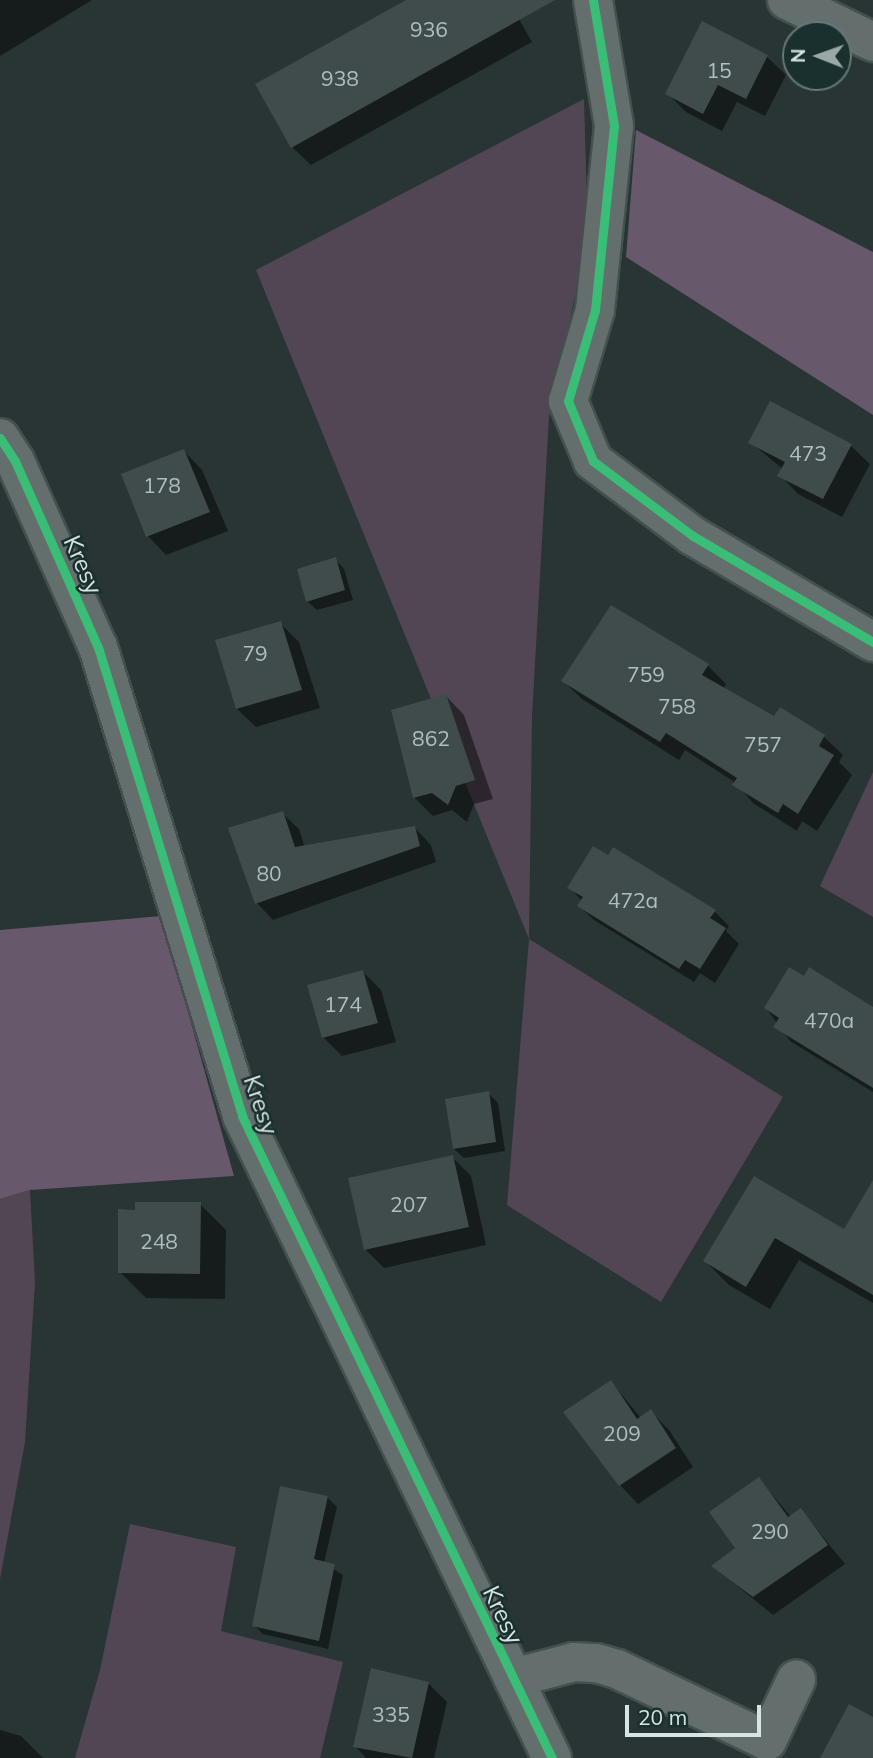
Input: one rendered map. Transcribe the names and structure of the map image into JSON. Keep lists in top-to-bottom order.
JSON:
{
  "streets": {
    "street": ["Kresy"]
  },
  "house_numbers": [
    "936",
    "15",
    "938",
    "473",
    "178",
    "79",
    "759",
    "758",
    "862",
    "757",
    "80",
    "472a",
    "174",
    "470a",
    "207",
    "248",
    "209",
    "290",
    "335"
  ],
  "scale_bar": "20 m",
  "north": "left"
}
